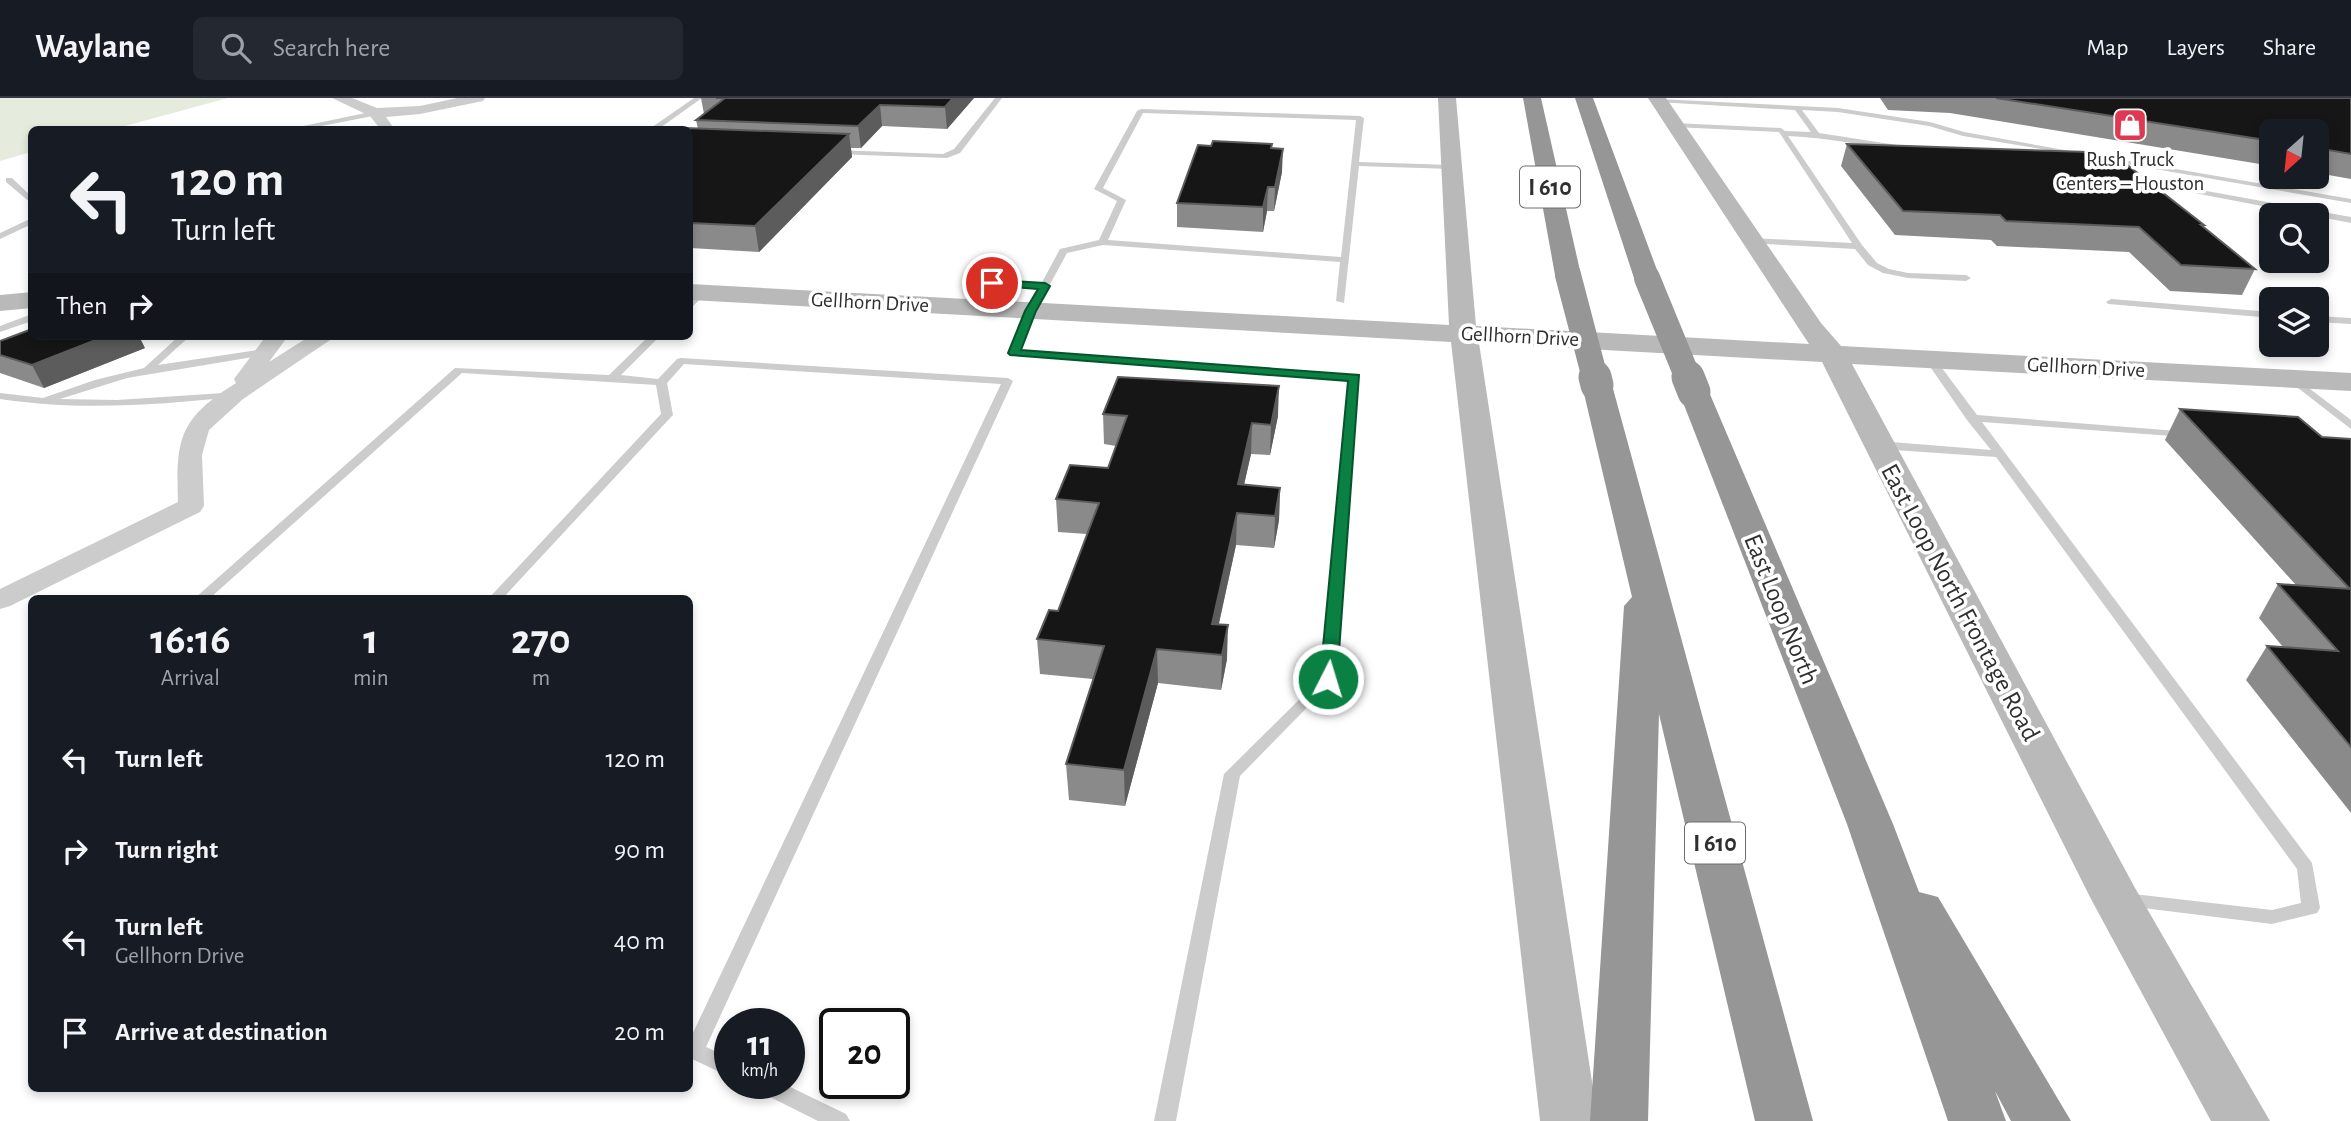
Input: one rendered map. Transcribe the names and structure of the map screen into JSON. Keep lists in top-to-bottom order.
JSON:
{
  "streets": {
    "highway": ["I 610", "East Loop North"],
    "main road": ["Gellhorn Drive", "East Loop North Frontage Road"]
  },
  "crossings": [
    ["Gellhorn Drive", "East Loop North Frontage Road"]
  ],
  "places": {
    "shop": ["Rush Truck Centers – Houston"]
  },
  "north": "bottom left",
  "page": {
    "header": "Waylane",
    "search": "Search here",
    "nav": ["Map", "Layers", "Share"],
    "turn": ["120 m", "Turn left"],
    "then": "Then",
    "eta": [
      "16:16",
      "Arrival",
      "1",
      "min",
      "270",
      "m"
    ],
    "list": [
      {
        "name": "Turn left",
        "value": "120 m"
      },
      {
        "name": "Turn right",
        "value": "90 m"
      },
      {
        "name": "Turn left",
        "note": "Gellhorn Drive",
        "value": "40 m"
      },
      {
        "name": "Arrive at destination",
        "value": "20 m"
      }
    ],
    "speed": "11 km/h",
    "limit": "20"
  }
}
